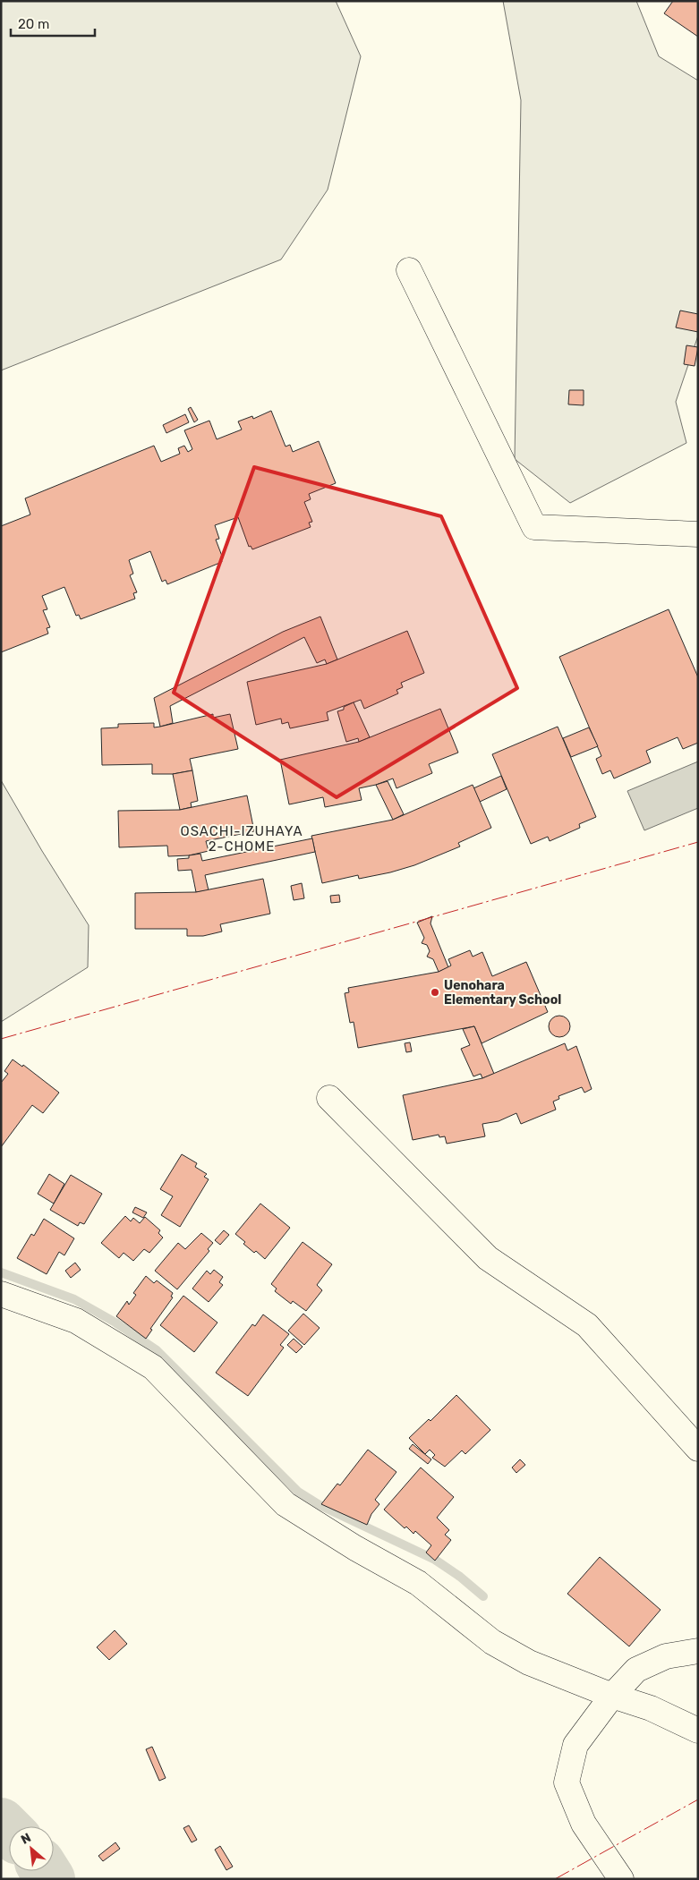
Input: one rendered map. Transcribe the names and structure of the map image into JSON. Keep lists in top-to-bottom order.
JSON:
{
  "districts": ["OSACHI-IZUHAYA 2-CHOME"],
  "places": ["Uenohara Elementary School"],
  "scale_bar": "20 m",
  "north": "top left"
}
